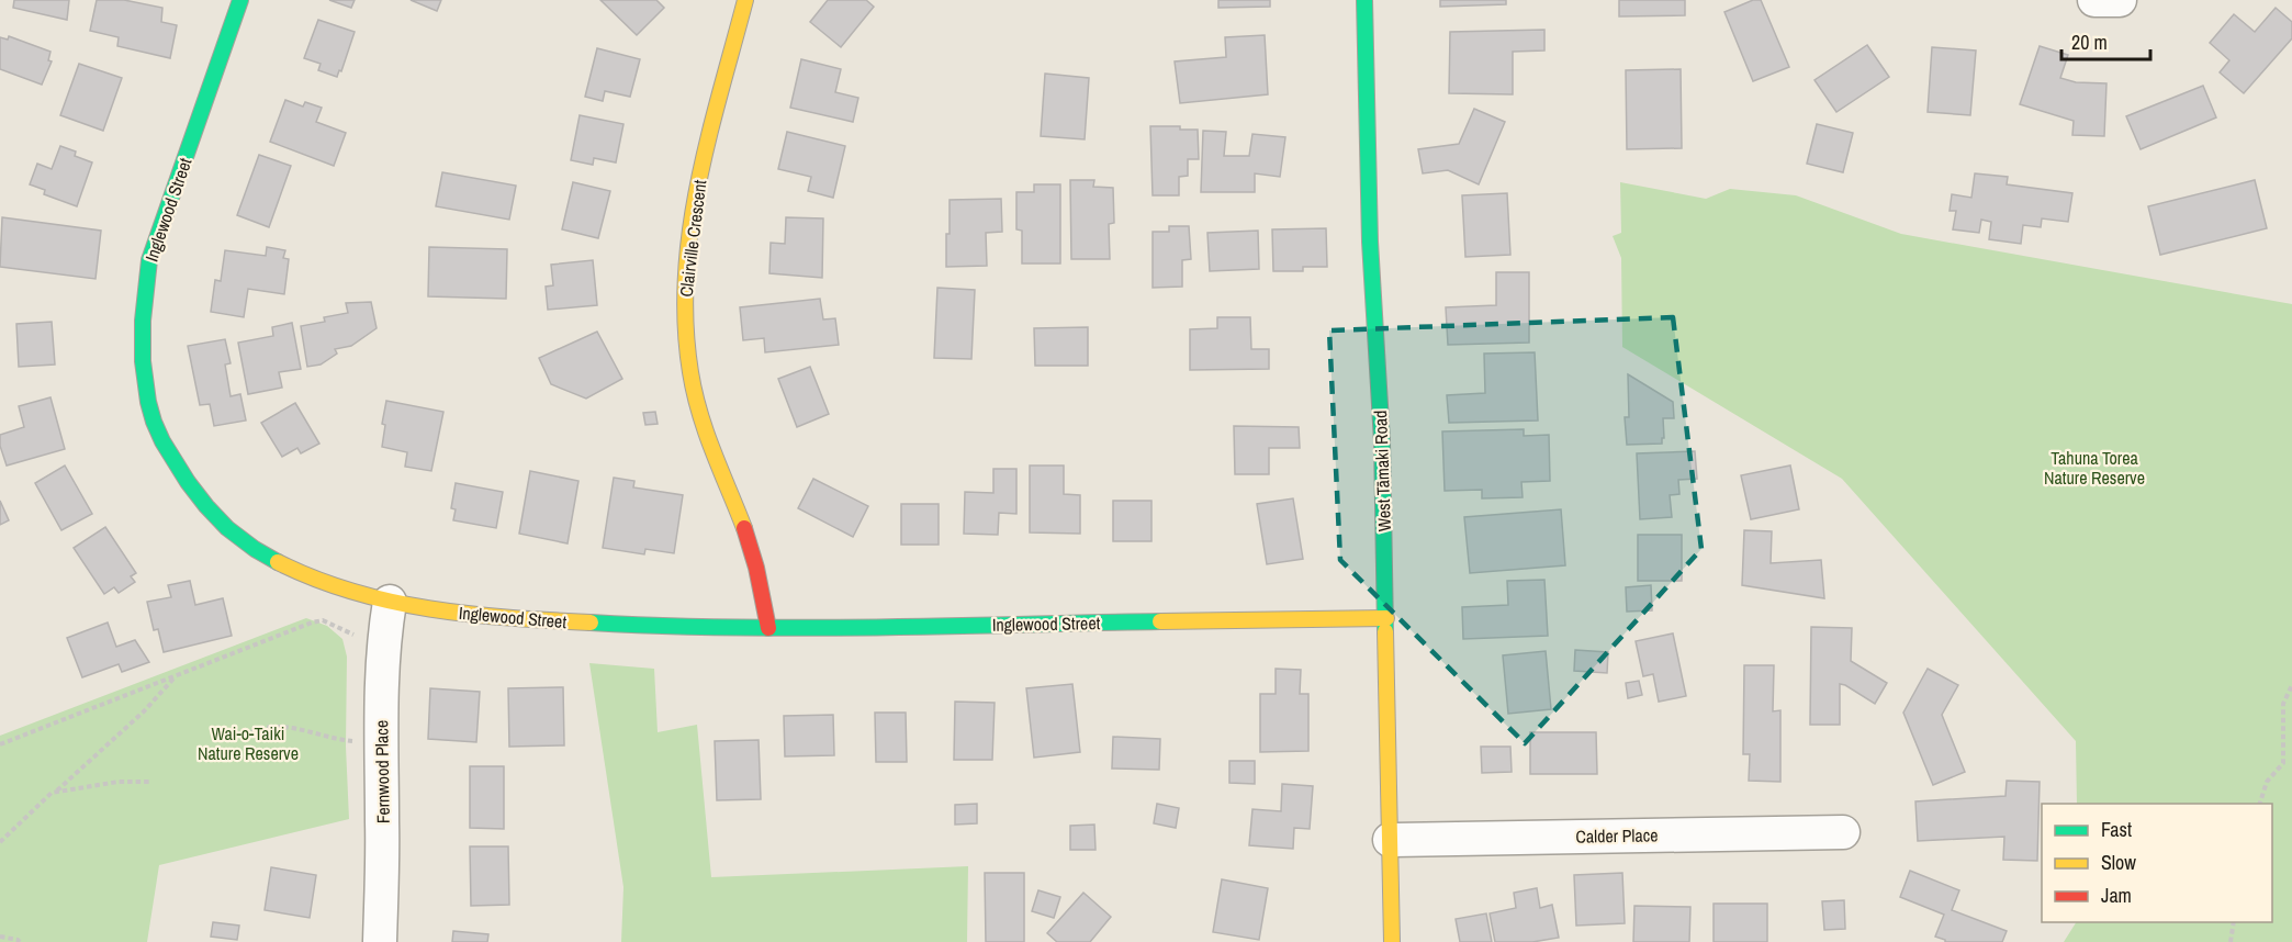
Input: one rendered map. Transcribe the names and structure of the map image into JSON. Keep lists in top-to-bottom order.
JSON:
{
  "streets": {
    "street": [
      "Inglewood Street",
      "Clairville Crescent",
      "West Tāmaki Road",
      "Fernwood Place",
      "Calder Place"
    ]
  },
  "crossings": [
    ["Inglewood Street", "Clairville Crescent"],
    ["Inglewood Street", "West Tāmaki Road"],
    ["Inglewood Street", "Fernwood Place"],
    ["West Tāmaki Road", "Calder Place"]
  ],
  "parks": ["Tahuna Torea Nature Reserve", "Wai-o-Taiki Nature Reserve"],
  "legend": ["Fast", "Slow", "Jam"],
  "scale_bar": "20 m"
}
